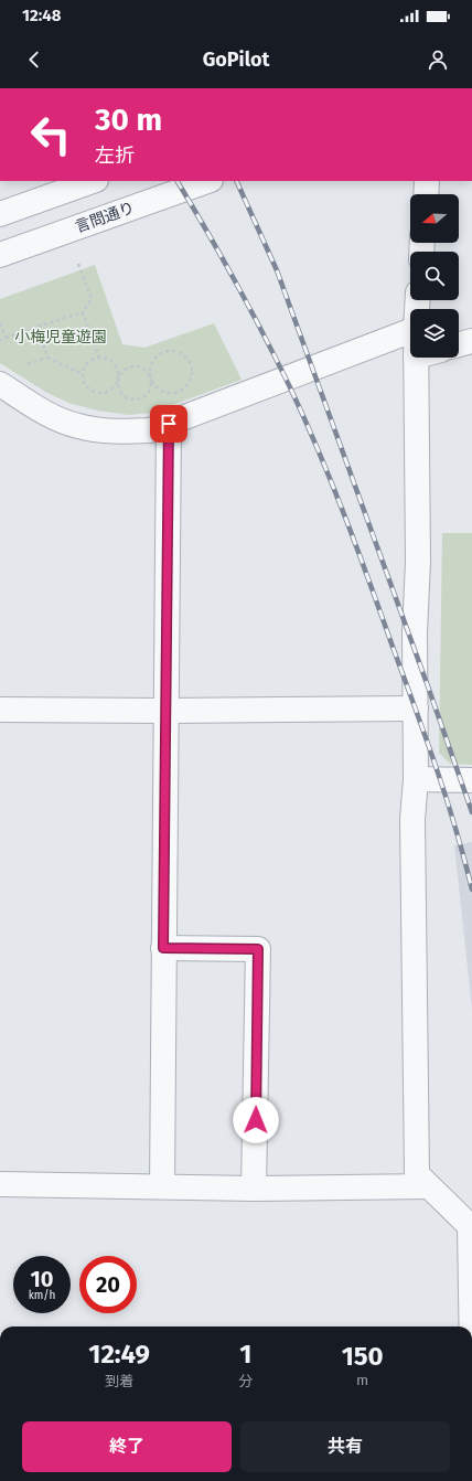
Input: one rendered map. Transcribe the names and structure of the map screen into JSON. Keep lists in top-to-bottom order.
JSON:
{
  "streets": {
    "street": ["言問通り"]
  },
  "parks": ["小梅児童遊園"],
  "north": "left",
  "page": {
    "status": "12:48",
    "header": "GoPilot",
    "turn": ["30 m", "左折"],
    "speed": "10 km/h",
    "limit": "20",
    "eta": [
      "12:49",
      "到着",
      "1",
      "分",
      "150",
      "m"
    ],
    "buttons": ["終了", "共有"]
  }
}
